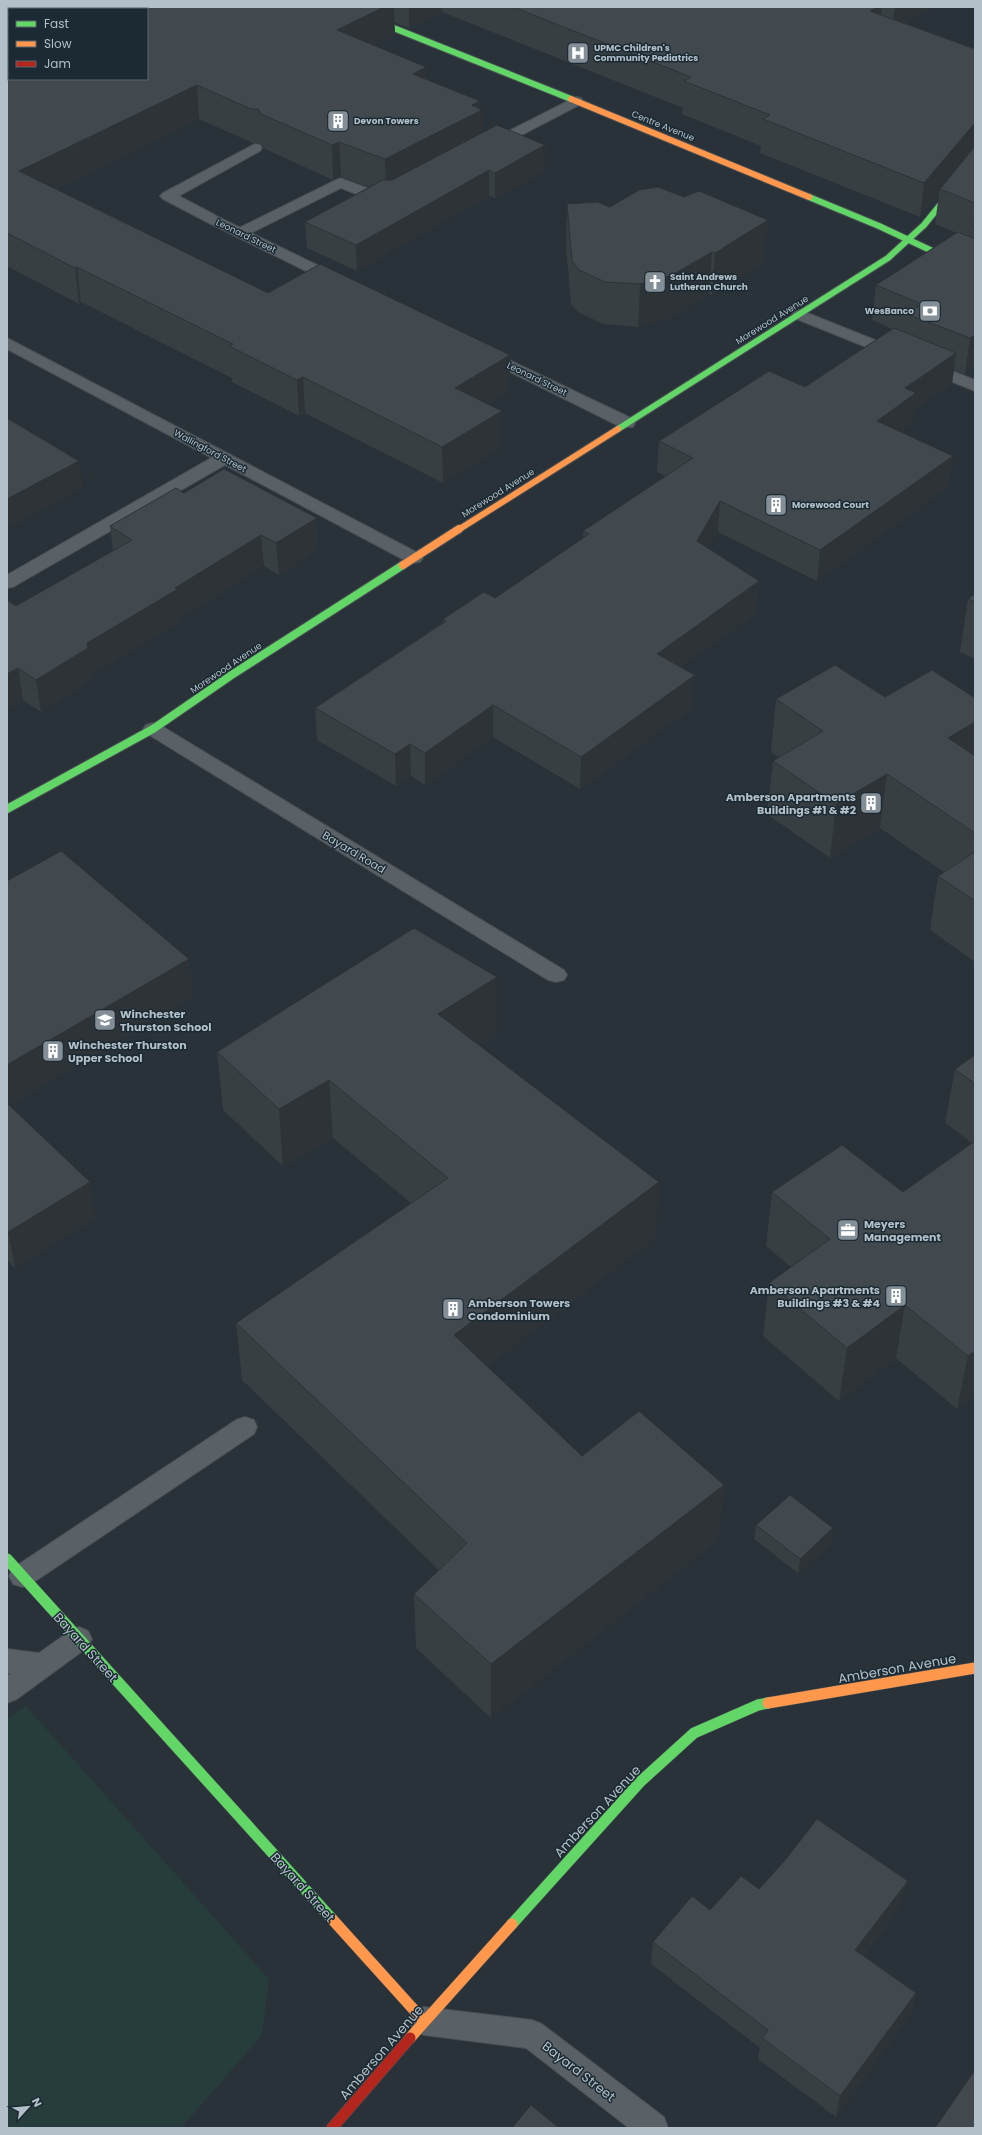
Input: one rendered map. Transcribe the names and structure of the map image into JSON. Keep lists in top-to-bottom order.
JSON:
{
  "streets": {
    "main road": [
      "Centre Avenue",
      "Morewood Avenue",
      "Bayard Street",
      "Amberson Avenue"
    ],
    "street": ["Leonard Street", "Wallingford Street", "Bayard Road"]
  },
  "crossings": [
    ["Centre Avenue", "Morewood Avenue"],
    ["Leonard Street", "Morewood Avenue"],
    ["Morewood Avenue", "Wallingford Street"],
    ["Morewood Avenue", "Bayard Road"],
    ["Bayard Street", "Amberson Avenue"]
  ],
  "places": {
    "hospital": ["UPMC Children's Community Pediatrics"],
    "building": [
      "Devon Towers",
      "Morewood Court",
      "Amberson Apartments Buildings #1 & #2",
      "Winchester Thurston Upper School",
      "Amberson Apartments Buildings #3 & #4",
      "Amberson Towers Condominium"
    ],
    "church": ["Saint Andrews Lutheran Church"],
    "bank": ["WesBanco"],
    "school or university": ["Winchester Thurston School"],
    "office": ["Meyers Management"]
  },
  "legend": ["Fast", "Slow", "Jam"],
  "north": "top right"
}
